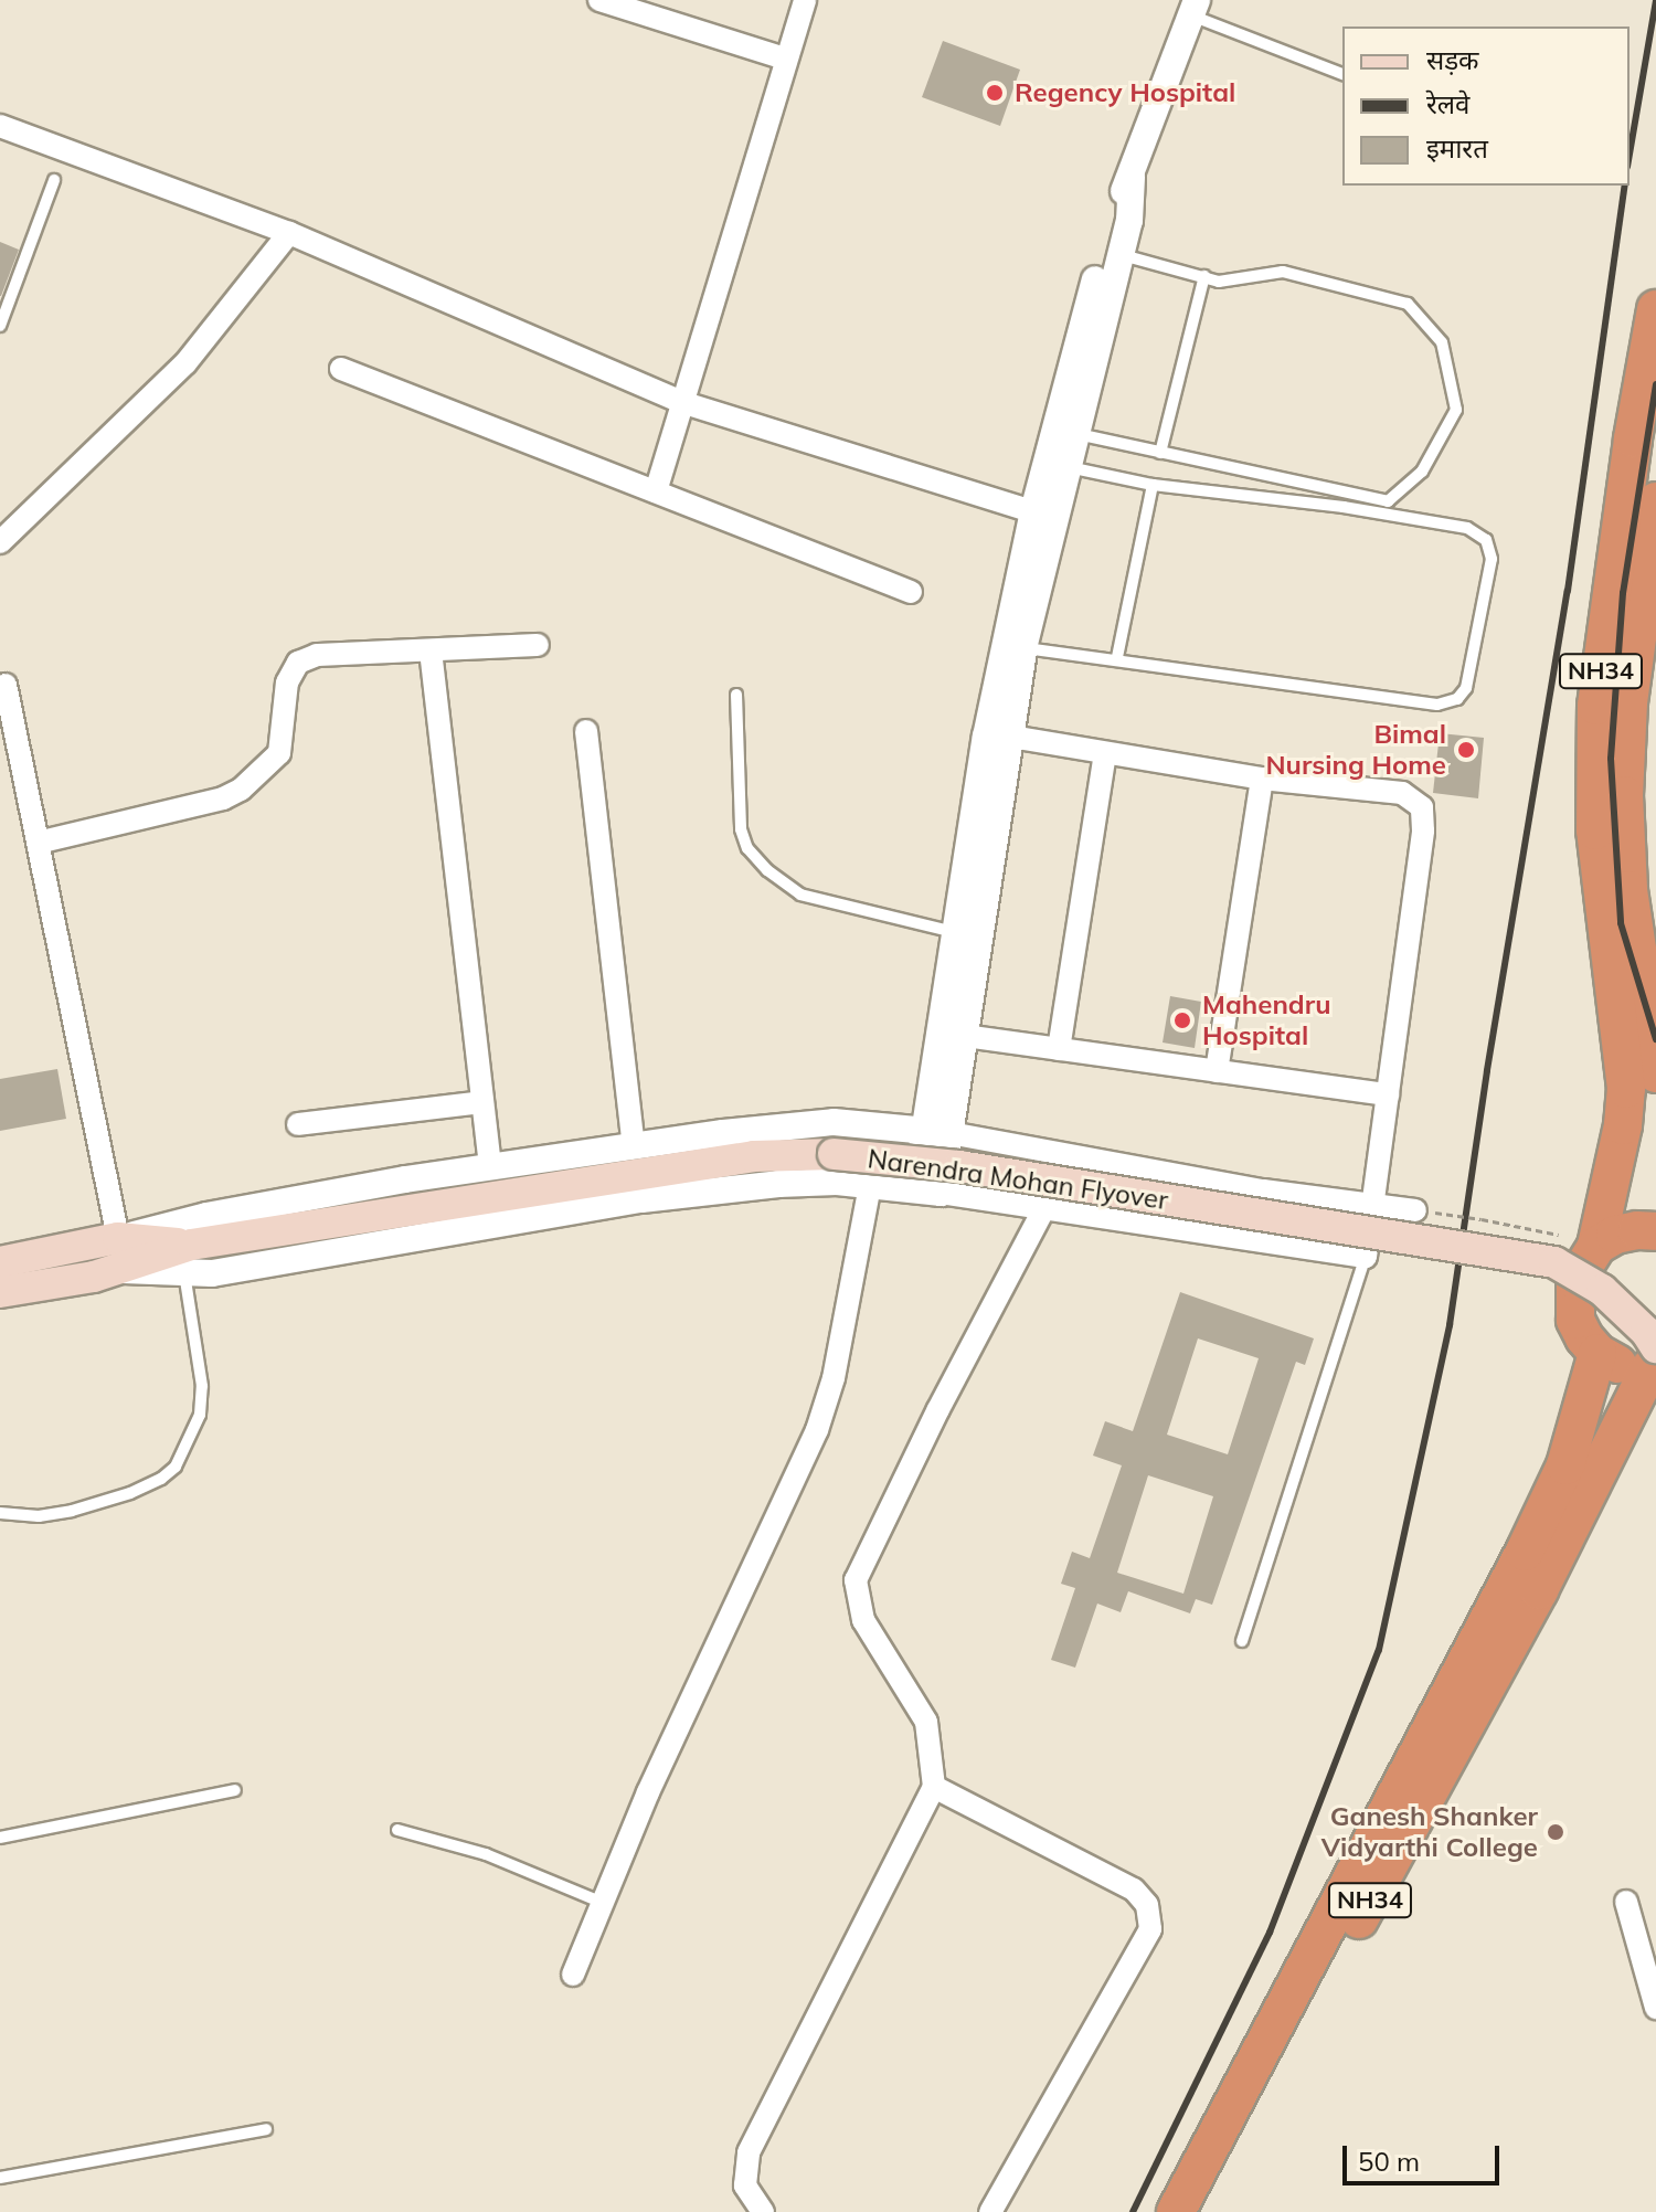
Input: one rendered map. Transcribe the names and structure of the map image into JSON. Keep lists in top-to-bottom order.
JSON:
{
  "streets": {
    "highway": ["NH34"],
    "main road": ["Narendra Mohan Flyover"]
  },
  "crossings": [
    ["NH34", "Narendra Mohan Flyover"]
  ],
  "places": [
    "Regency Hospital",
    "Bimal Nursing Home",
    "Mahendru Hospital",
    "Ganesh Shanker Vidyarthi College"
  ],
  "legend": ["सड़क", "रेलवे", "इमारत"],
  "scale_bar": "50 m"
}
